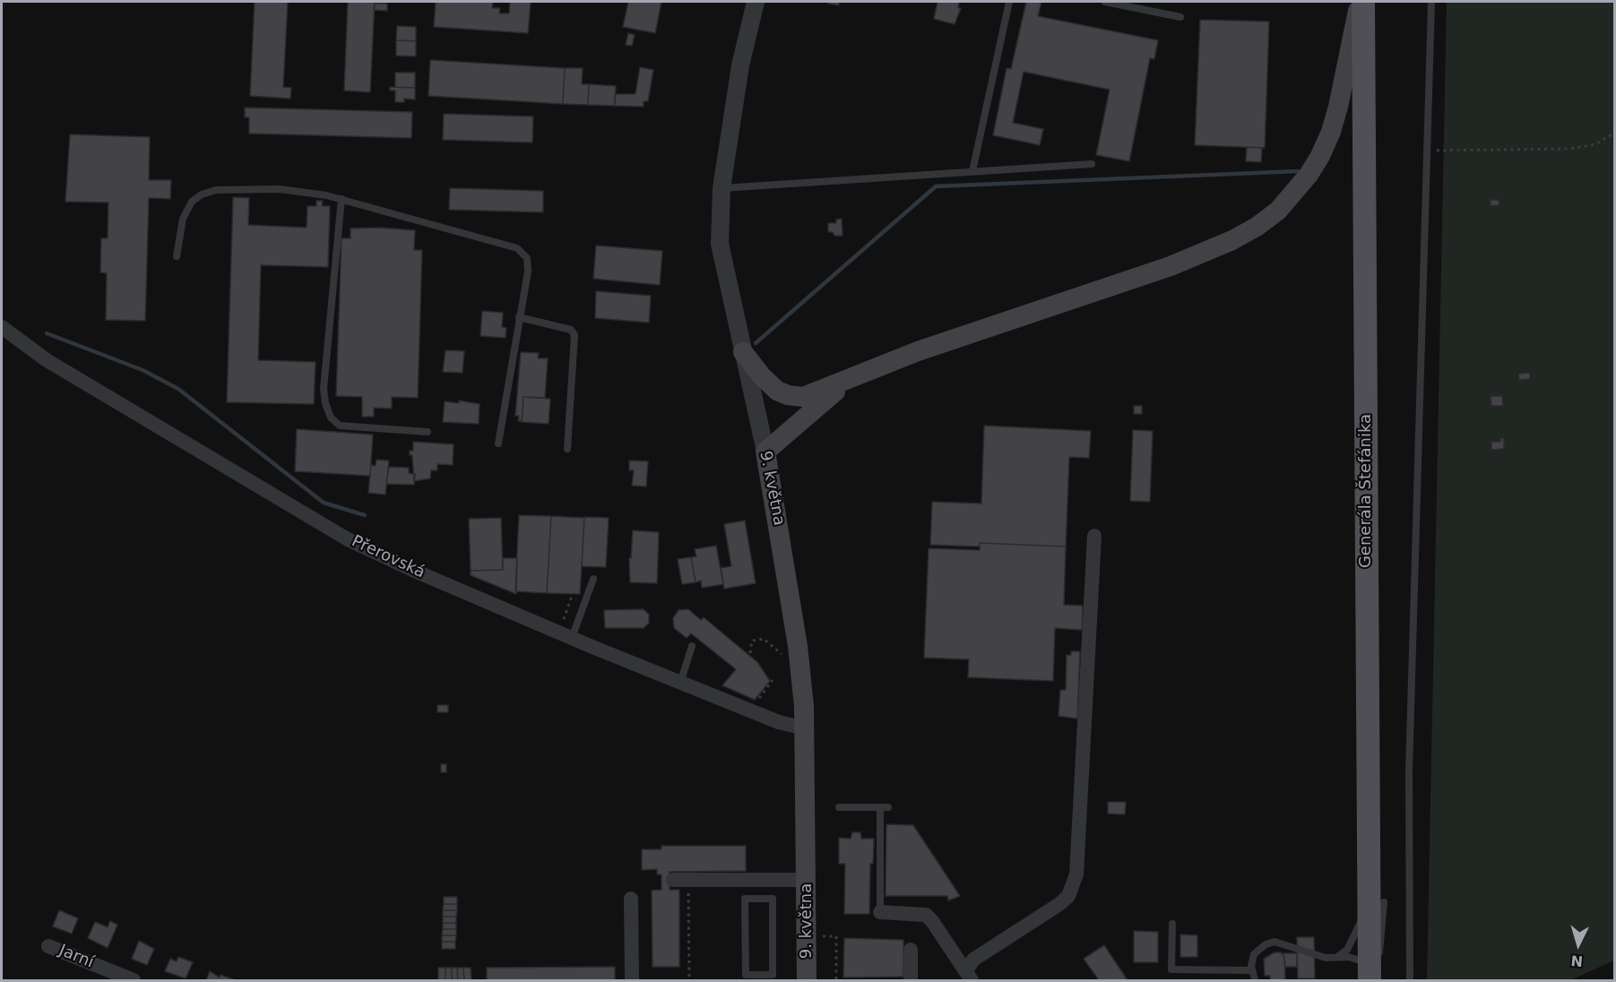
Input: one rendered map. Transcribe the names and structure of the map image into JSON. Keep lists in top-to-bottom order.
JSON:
{
  "streets": {
    "main road": ["9. května", "Generála Štefánika"],
    "street": ["Přerovská", "Jarní"]
  },
  "crossings": [
    ["9. května", "Přerovská"]
  ],
  "north": "bottom"
}
